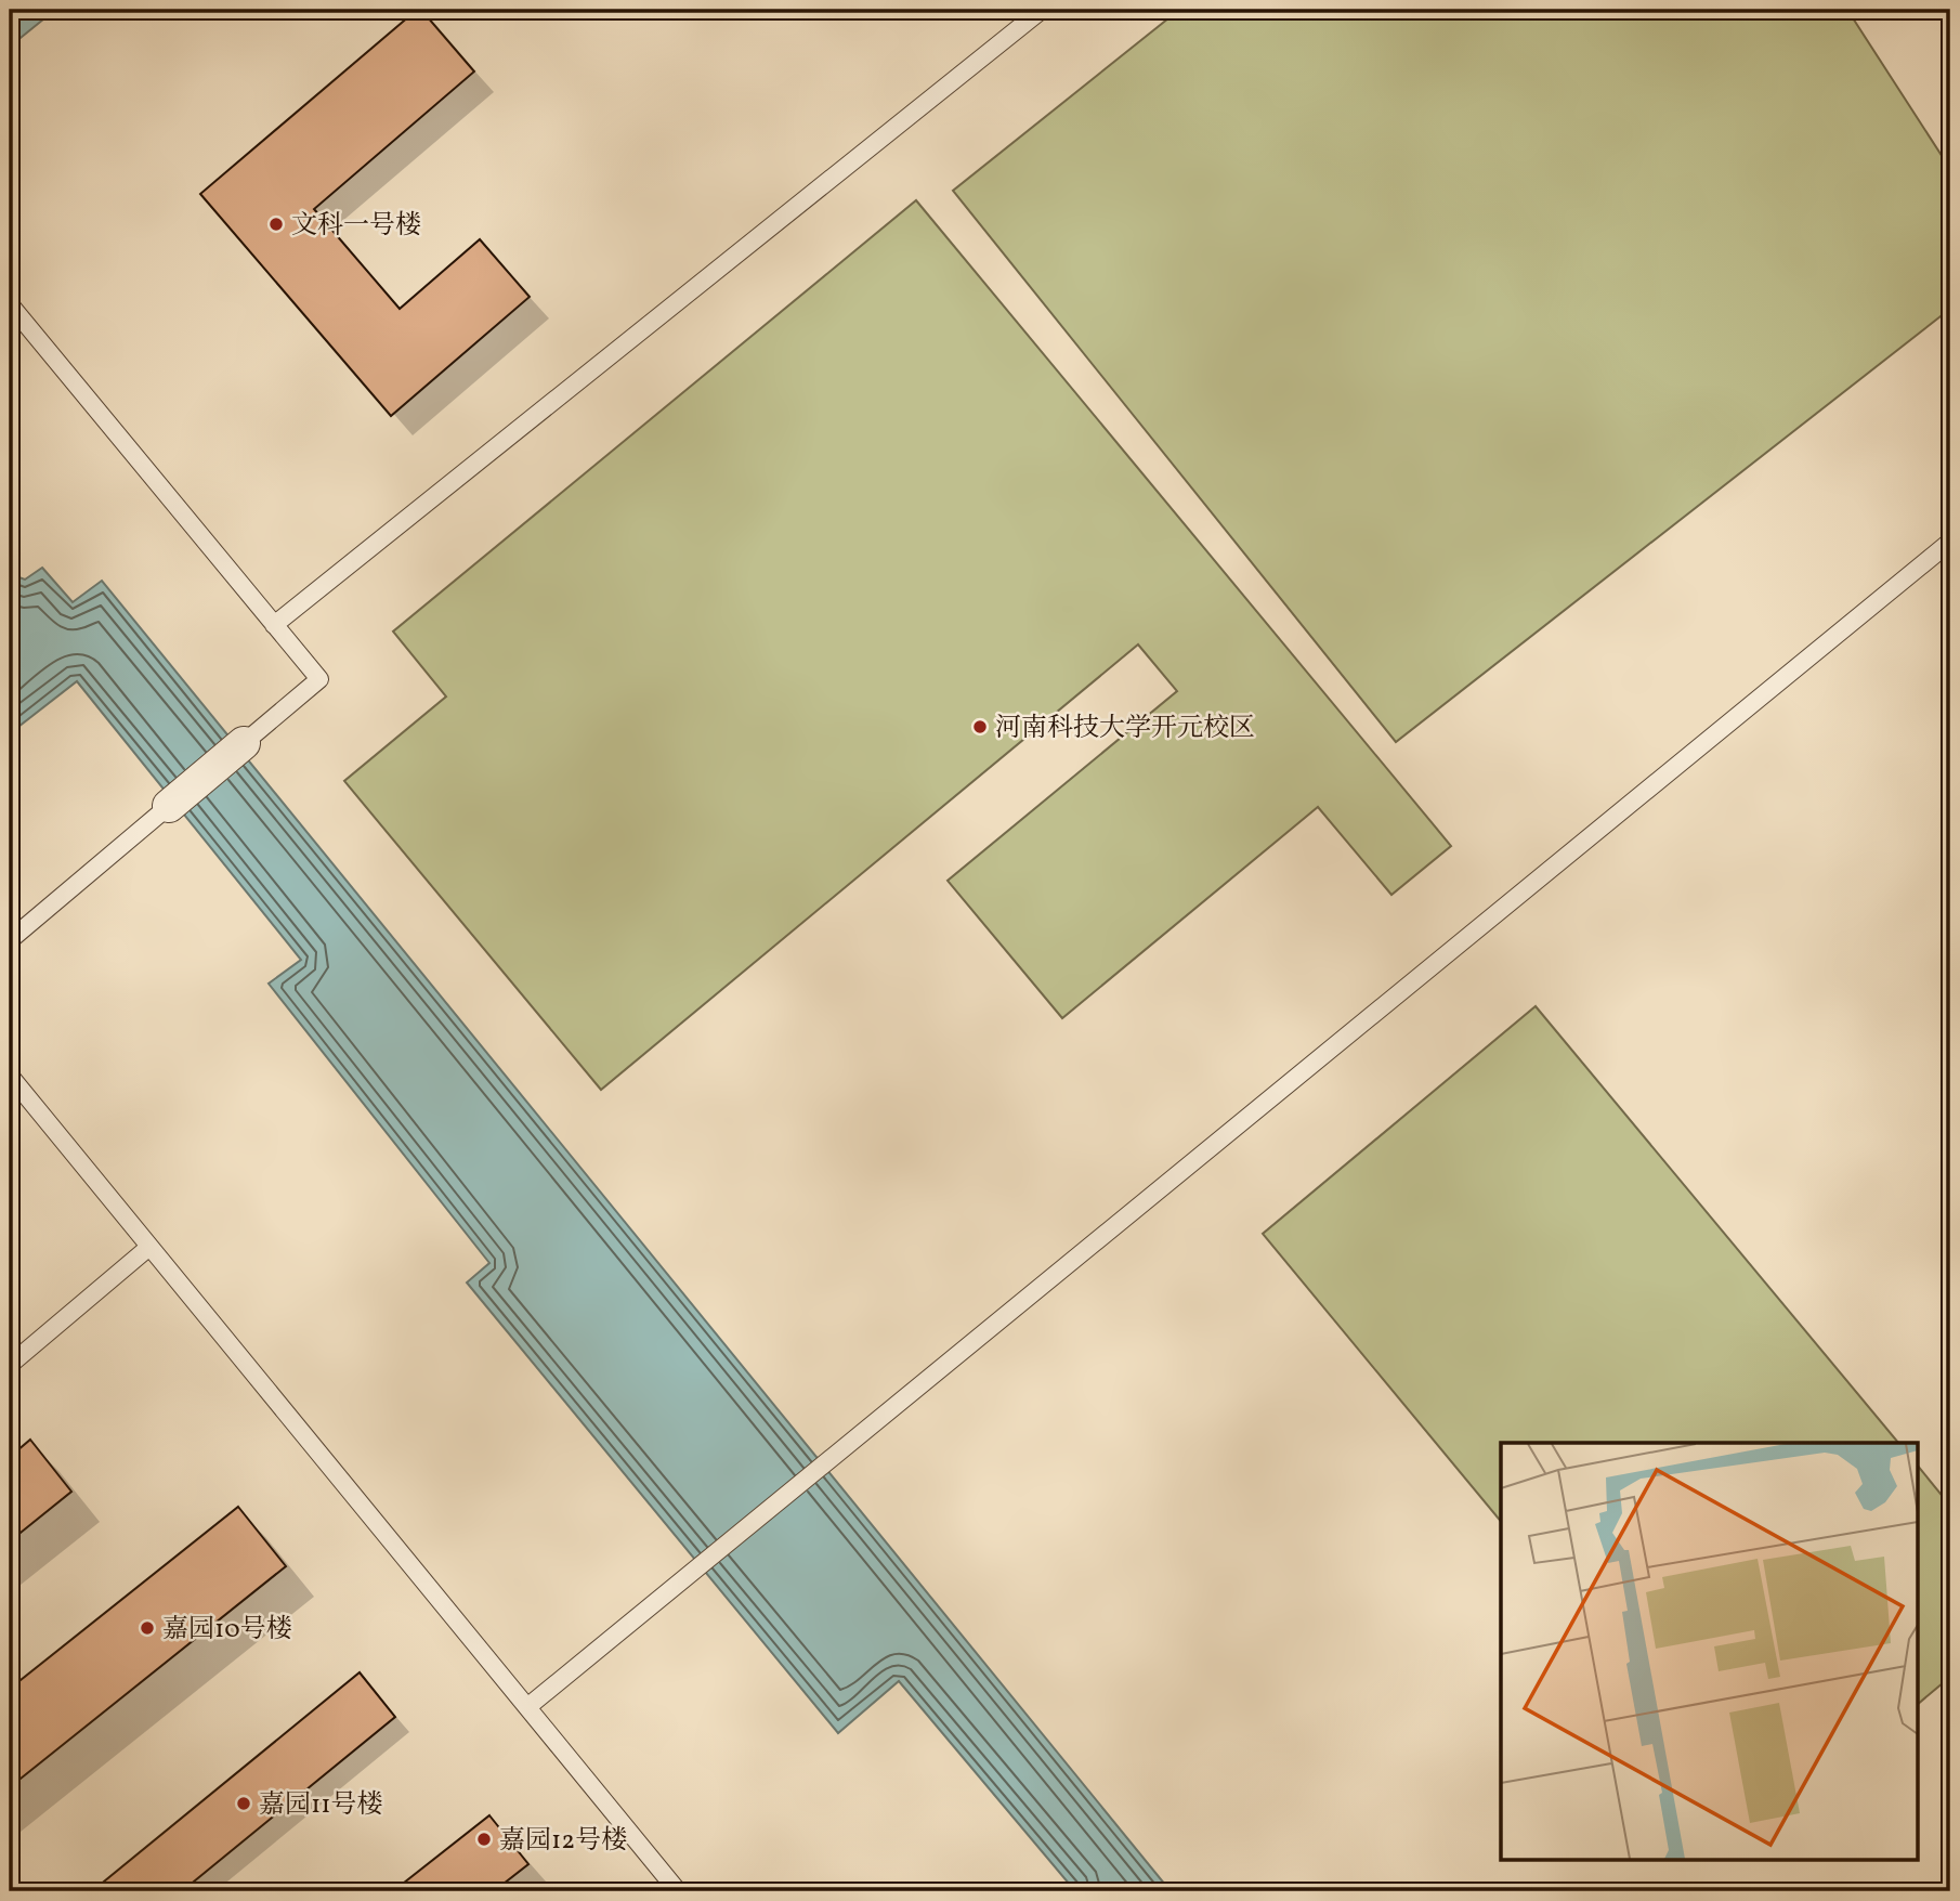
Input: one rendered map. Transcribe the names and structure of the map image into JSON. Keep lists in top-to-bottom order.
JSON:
{
  "places": [
    "文科一号楼",
    "河南科技大学开元校区",
    "嘉园10号楼",
    "嘉园11号楼",
    "嘉园12号楼"
  ]
}
